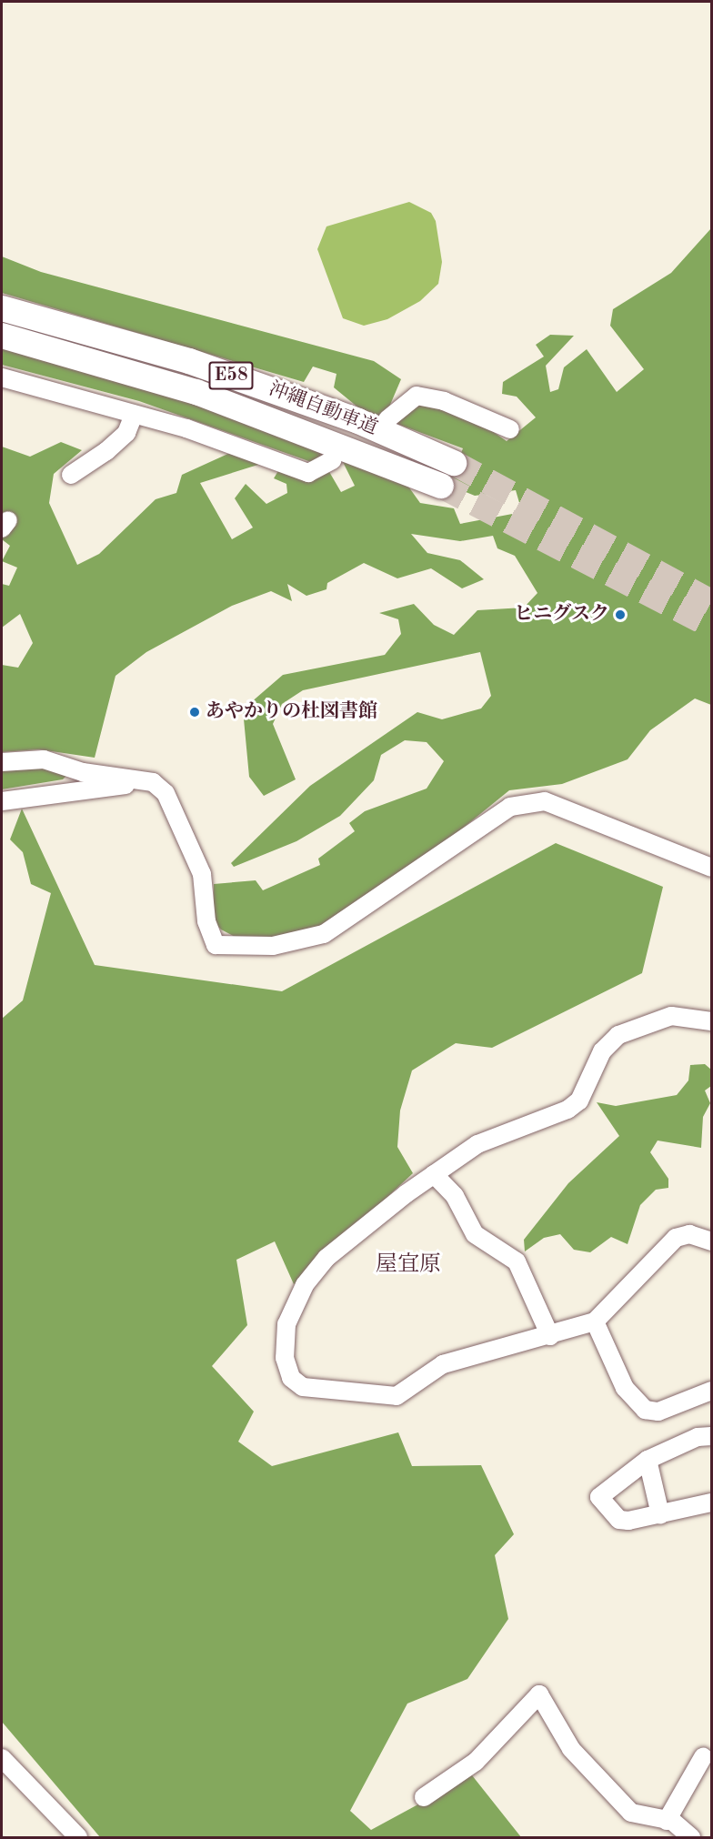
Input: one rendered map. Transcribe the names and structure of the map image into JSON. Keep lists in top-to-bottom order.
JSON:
{
  "streets": {
    "highway": ["E58", "沖縄自動車道"]
  },
  "districts": ["屋宜原"],
  "places": ["ヒニグスク", "あやかりの杜図書館"]
}
